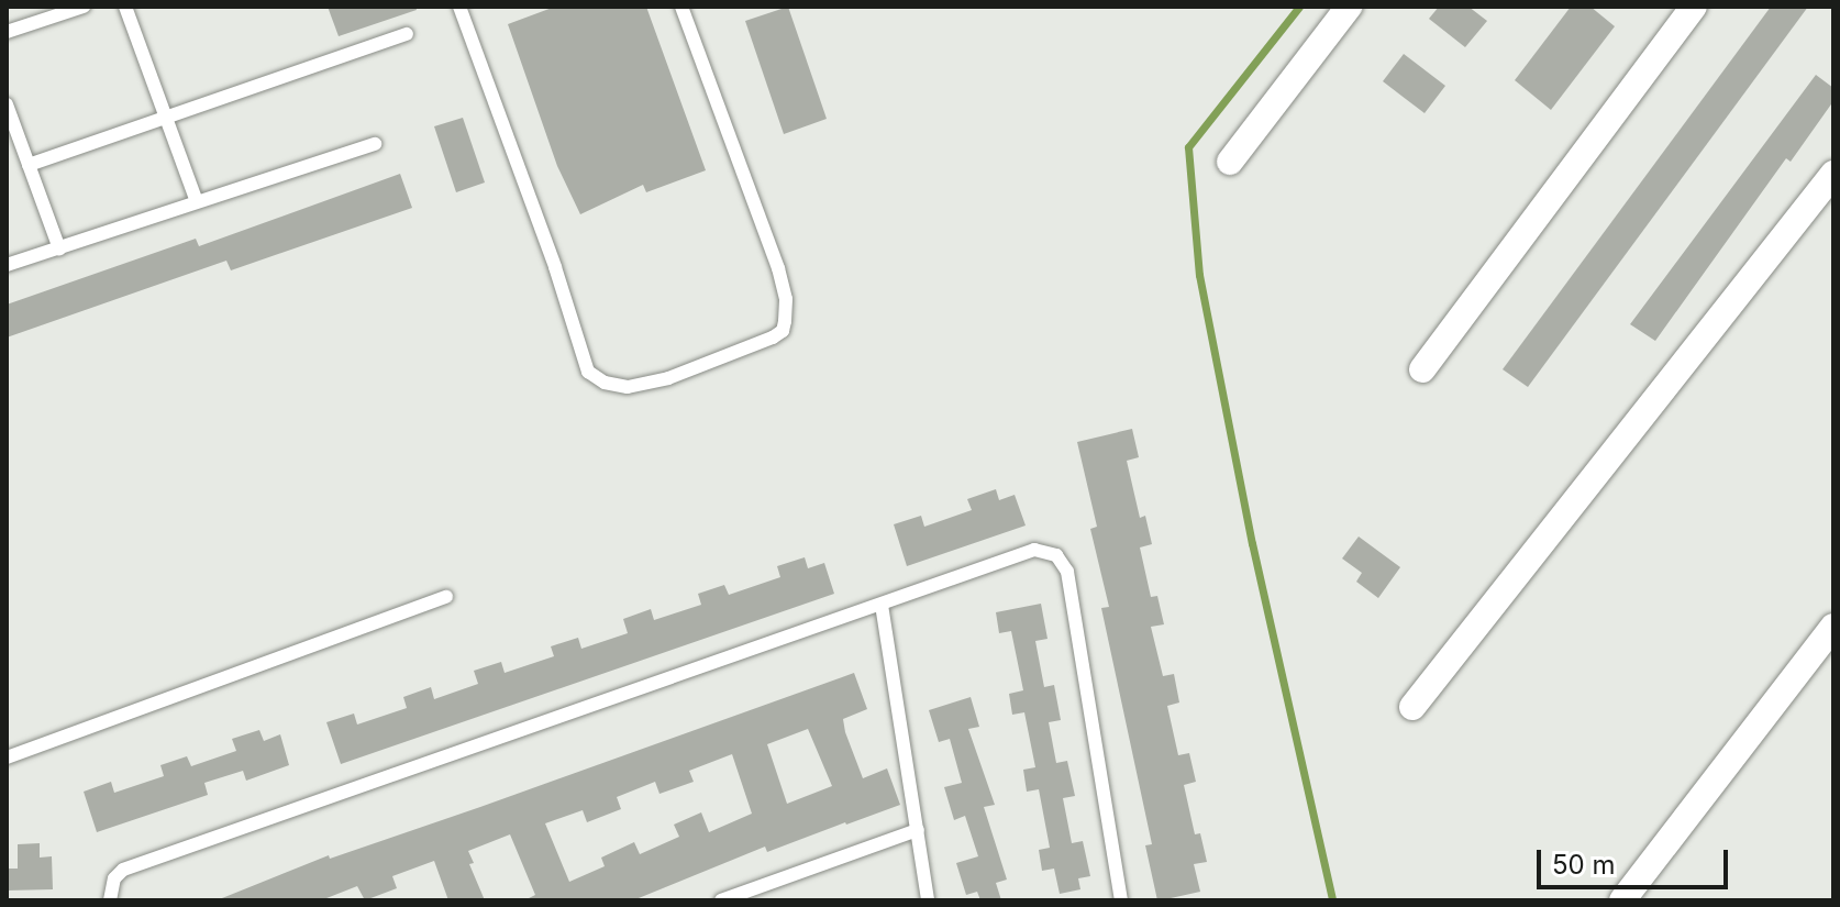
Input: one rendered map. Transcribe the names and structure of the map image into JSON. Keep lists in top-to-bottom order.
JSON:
{
  "scale_bar": "50 m"
}
